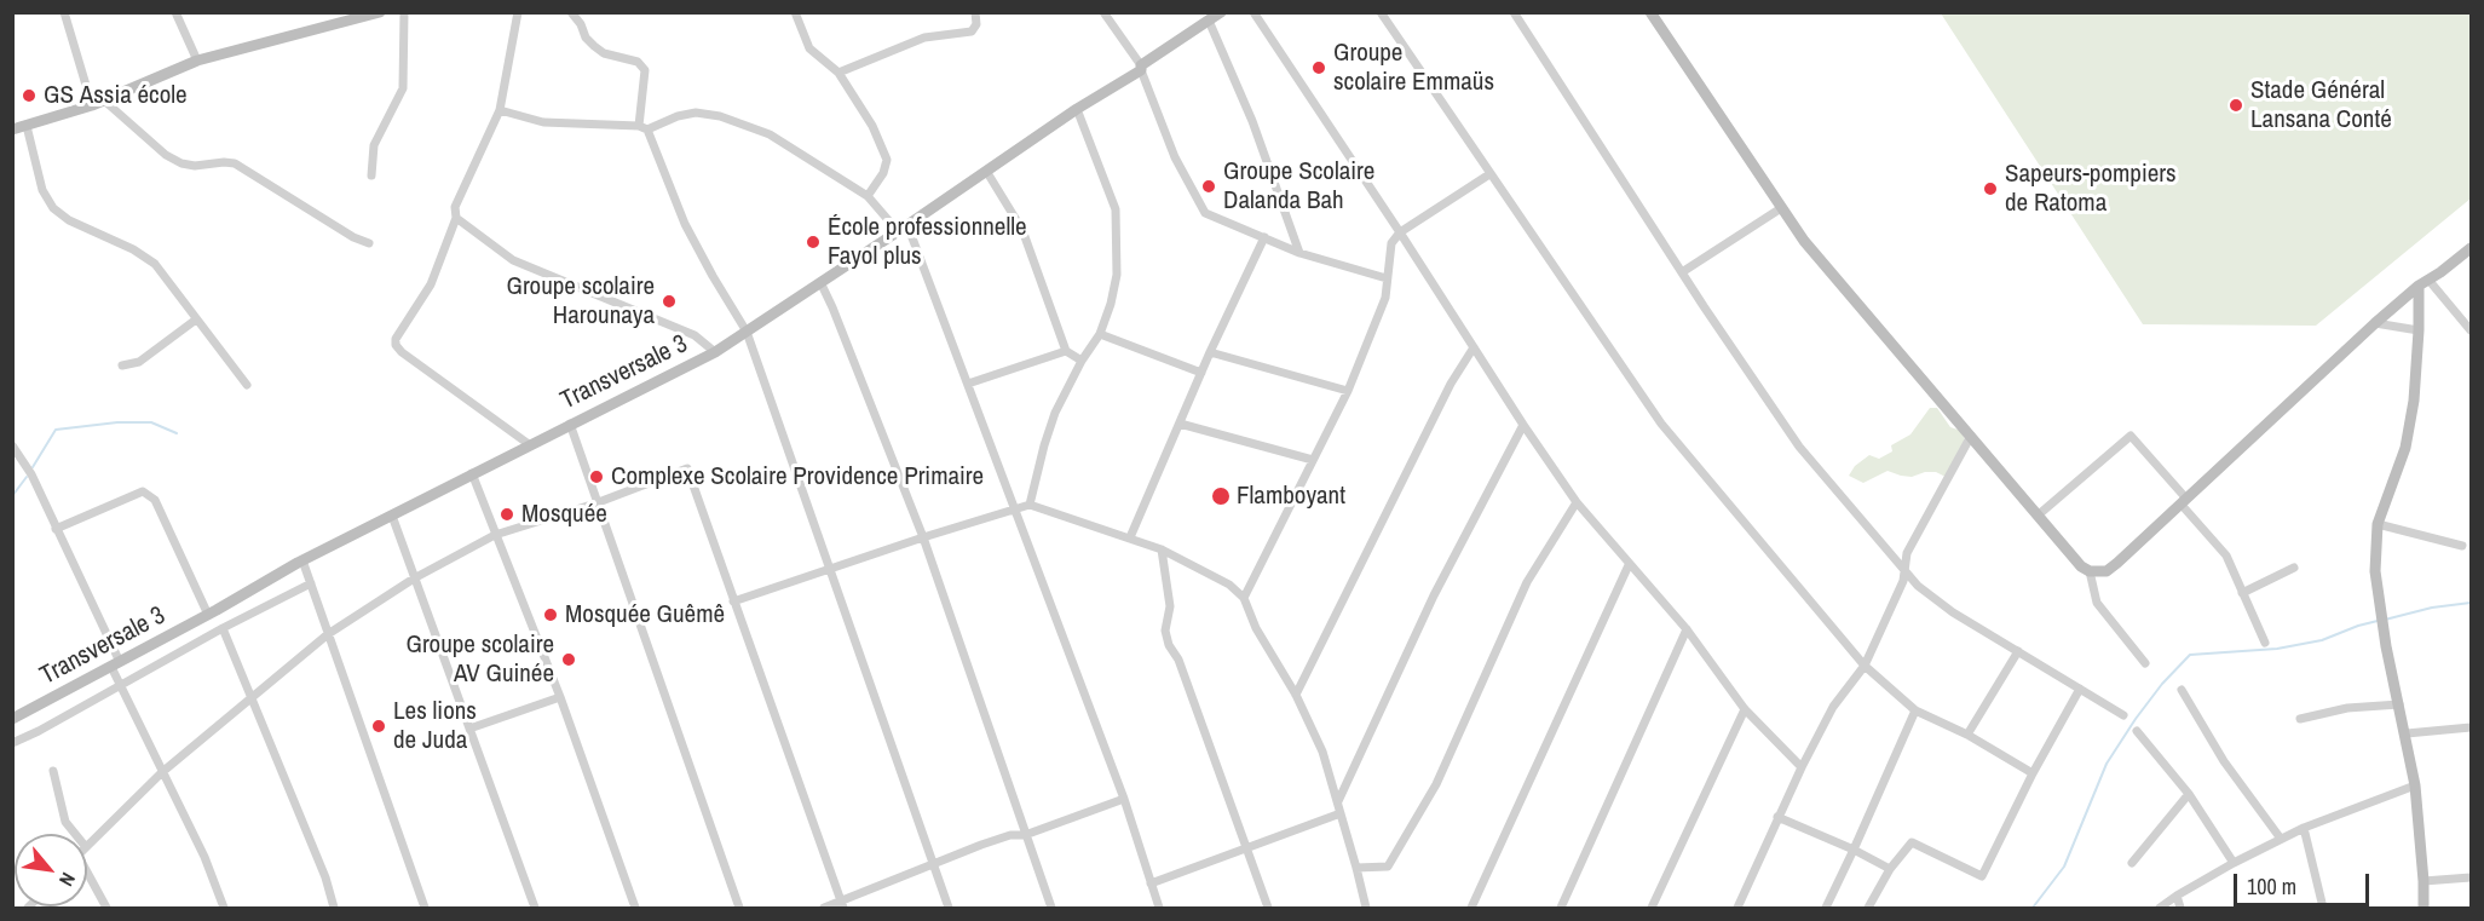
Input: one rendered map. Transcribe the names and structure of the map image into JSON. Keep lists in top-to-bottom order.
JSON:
{
  "streets": {
    "street": ["Transversale 3"]
  },
  "places": [
    "Groupe scolaire Emmaüs",
    "GS Assia école",
    "Stade Général Lansana Conté",
    "Groupe Scolaire Dalanda Bah",
    "Sapeurs-pompiers de Ratoma",
    "École professionnelle Fayol plus",
    "Groupe scolaire Harounaya",
    "Complexe Scolaire Providence Primaire",
    "Flamboyant",
    "Mosquée",
    "Mosquée Guêmê",
    "Groupe scolaire AV Guinée",
    "Les lions de Juda"
  ],
  "scale_bar": "100 m",
  "north": "bottom right"
}
